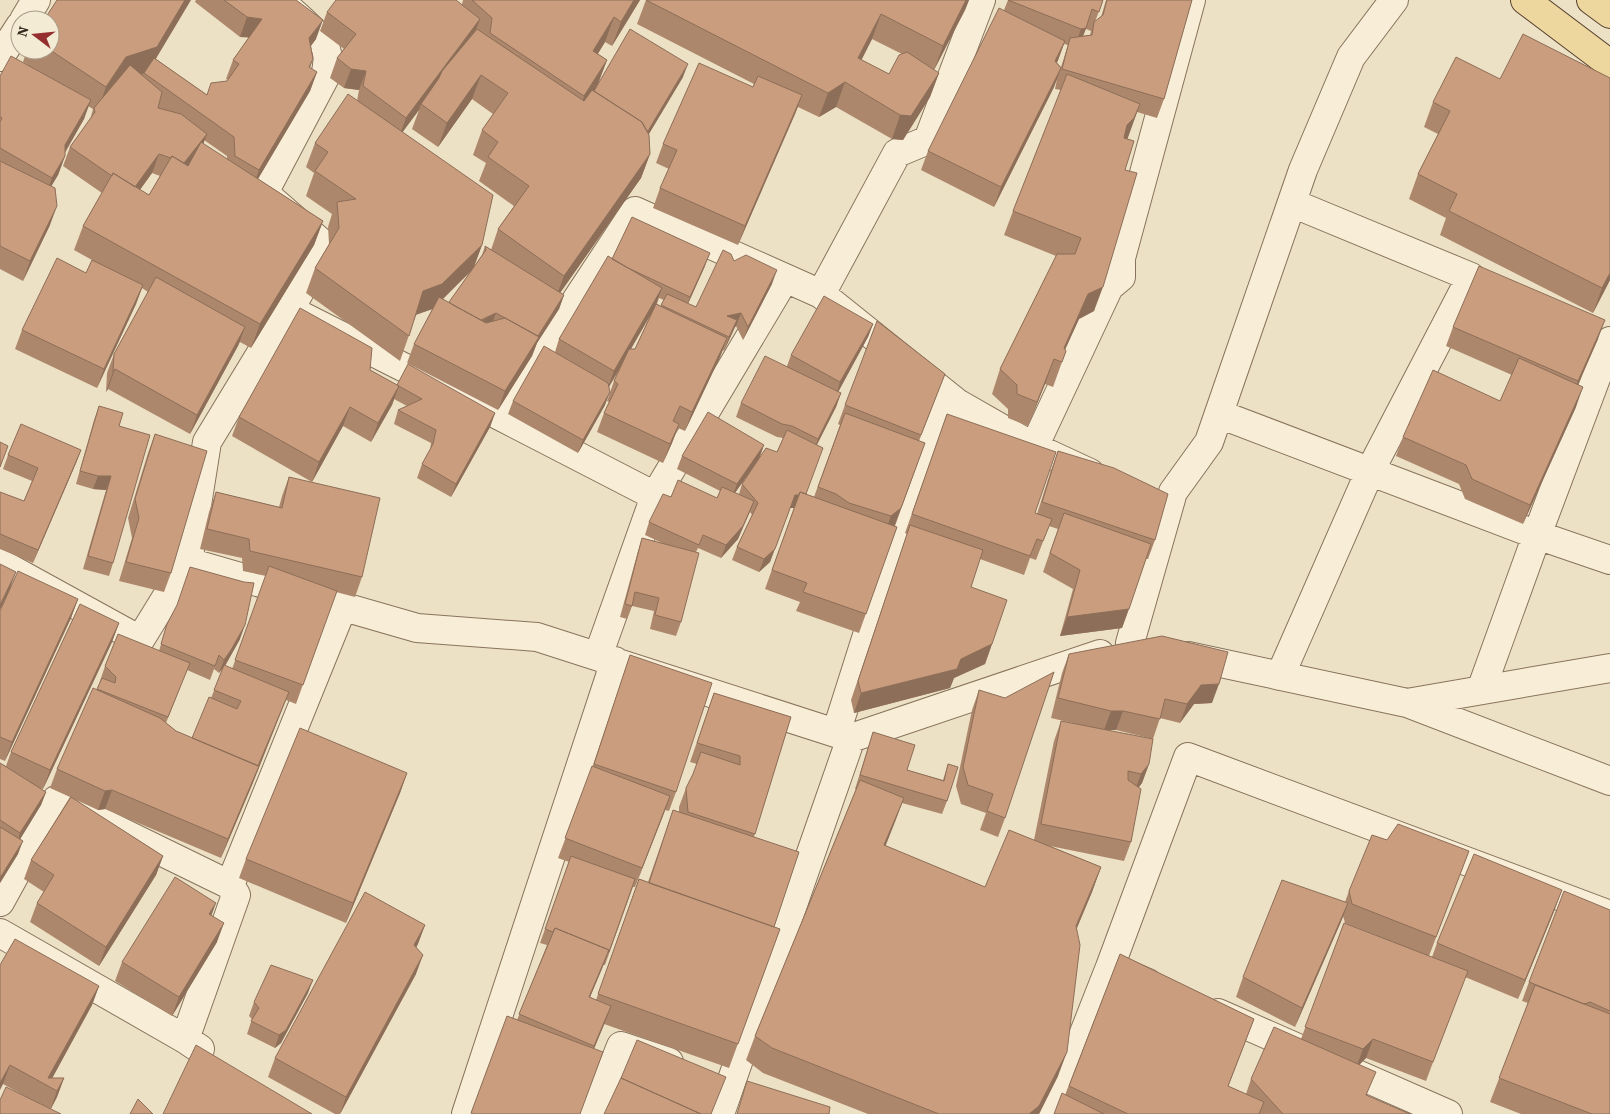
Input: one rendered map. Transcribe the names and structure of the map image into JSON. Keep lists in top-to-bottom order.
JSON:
{
  "north": "left"
}
